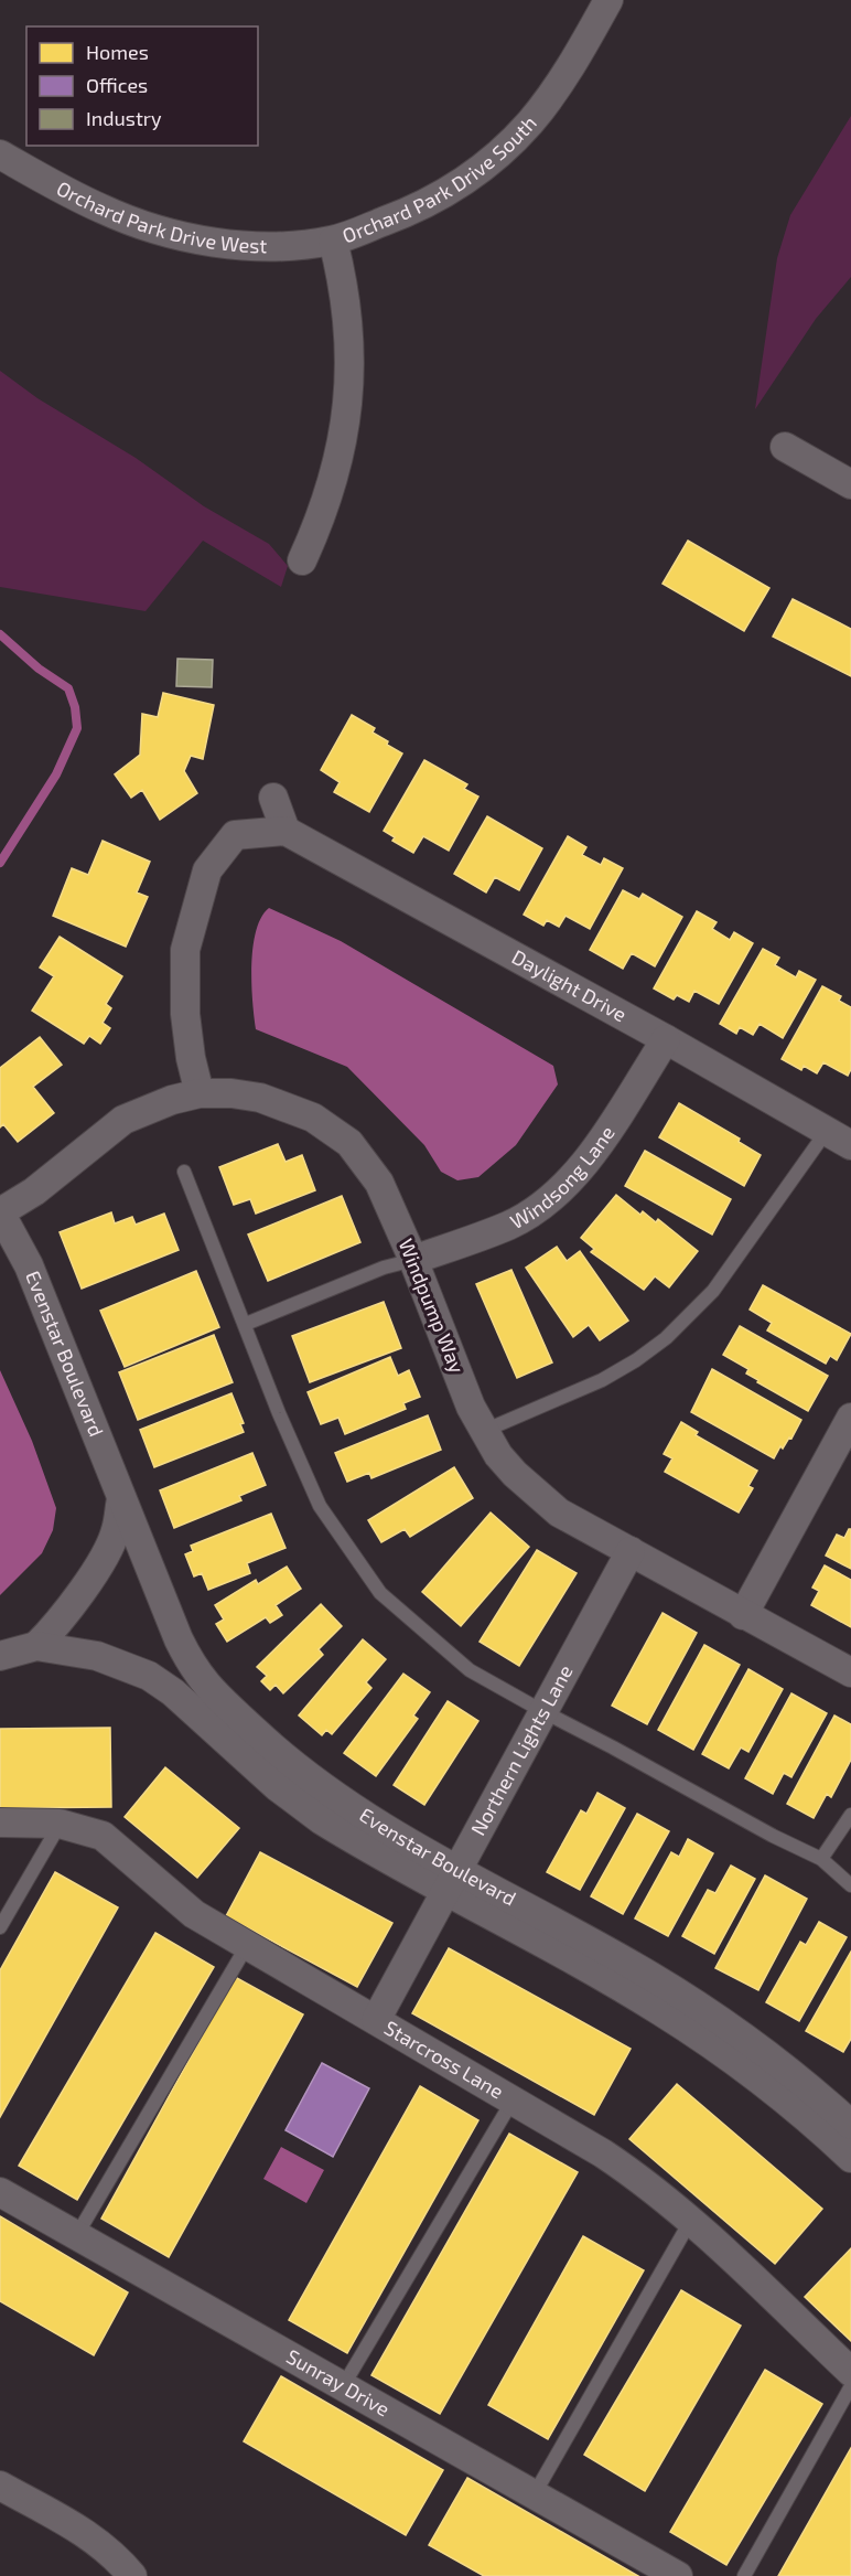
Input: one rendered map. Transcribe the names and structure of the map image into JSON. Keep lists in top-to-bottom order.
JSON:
{
  "streets": {
    "street": [
      "Orchard Park Drive South",
      "Orchard Park Drive West",
      "Daylight Drive",
      "Windsong Lane",
      "Windpump Way",
      "Evenstar Boulevard",
      "Northern Lights Lane",
      "Starcross Lane",
      "Sunray Drive"
    ]
  },
  "crossings": [
    ["Orchard Park Drive South", "Orchard Park Drive West"],
    ["Daylight Drive", "Windsong Lane"],
    ["Windsong Lane", "Windpump Way"],
    ["Windpump Way", "Evenstar Boulevard"],
    ["Windpump Way", "Northern Lights Lane"],
    ["Evenstar Boulevard", "Northern Lights Lane"],
    ["Northern Lights Lane", "Starcross Lane"]
  ],
  "legend": ["Homes", "Offices", "Industry"]
}
